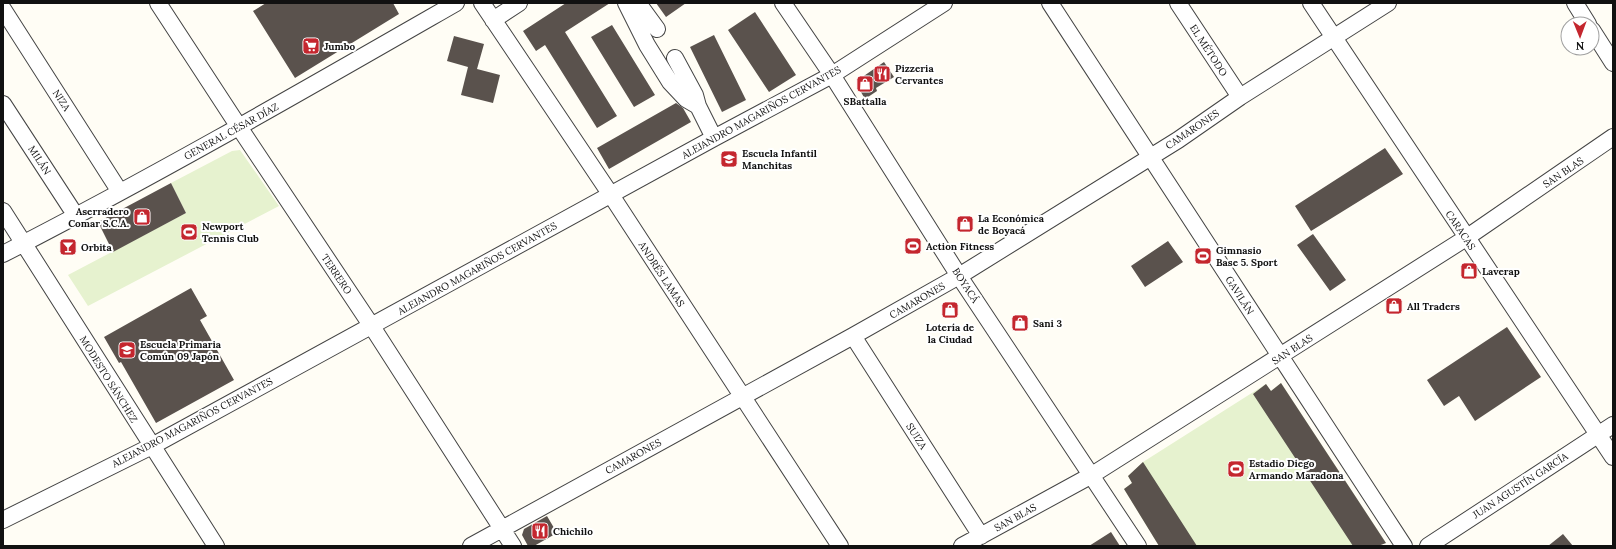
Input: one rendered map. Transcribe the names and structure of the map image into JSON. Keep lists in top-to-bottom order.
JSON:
{
  "streets": {
    "street": [
      "EL MÉTODO",
      "NIZA",
      "ALEJANDRO MAGARIÑOS CERVANTES",
      "CAMARONES",
      "GENERAL CÉSAR DÍAZ",
      "MILÁN",
      "SAN BLAS",
      "CARACAS",
      "TERRERO",
      "ANDRÉS LAMAS",
      "BOYACÁ",
      "GAVILÁN",
      "MODESTO SÁNCHEZ",
      "SUIZA",
      "JUAN AGUSTÍN GARCÍA"
    ]
  },
  "crossings": [
    ["EL MÉTODO", "CAMARONES"],
    ["NIZA", "GENERAL CÉSAR DÍAZ"],
    ["ALEJANDRO MAGARIÑOS CERVANTES", "TERRERO"],
    ["ALEJANDRO MAGARIÑOS CERVANTES", "ANDRÉS LAMAS"],
    ["ALEJANDRO MAGARIÑOS CERVANTES", "BOYACÁ"],
    ["ALEJANDRO MAGARIÑOS CERVANTES", "MODESTO SÁNCHEZ"],
    ["CAMARONES", "CARACAS"],
    ["CAMARONES", "TERRERO"],
    ["CAMARONES", "ANDRÉS LAMAS"],
    ["CAMARONES", "BOYACÁ"],
    ["CAMARONES", "GAVILÁN"],
    ["CAMARONES", "SUIZA"],
    ["GENERAL CÉSAR DÍAZ", "MILÁN"],
    ["GENERAL CÉSAR DÍAZ", "TERRERO"],
    ["GENERAL CÉSAR DÍAZ", "MODESTO SÁNCHEZ"],
    ["SAN BLAS", "CARACAS"],
    ["SAN BLAS", "BOYACÁ"],
    ["SAN BLAS", "GAVILÁN"],
    ["SAN BLAS", "SUIZA"],
    ["CARACAS", "JUAN AGUSTÍN GARCÍA"]
  ],
  "places": {
    "supermarket": ["Jumbo"],
    "restaurant": ["Pizzeria Cervantes", "Chichilo"],
    "shop": [
      "SBattalla",
      "Aserradero Comar S.C.A.",
      "La Económica de Boyacá",
      "Laverap",
      "All Traders",
      "Lotería de la Ciudad",
      "Sani 3"
    ],
    "school or university": ["Escuela Infantil Manchitas", "Escuela Primaria Común 09 Japón"],
    "sports": [
      "Newport Tennis Club",
      "Action Fitness",
      "Gimnasio Base 5. Sport",
      "Estadio Diego Armando Maradona"
    ],
    "bar": ["Orbita"]
  },
  "north": "bottom"
}
